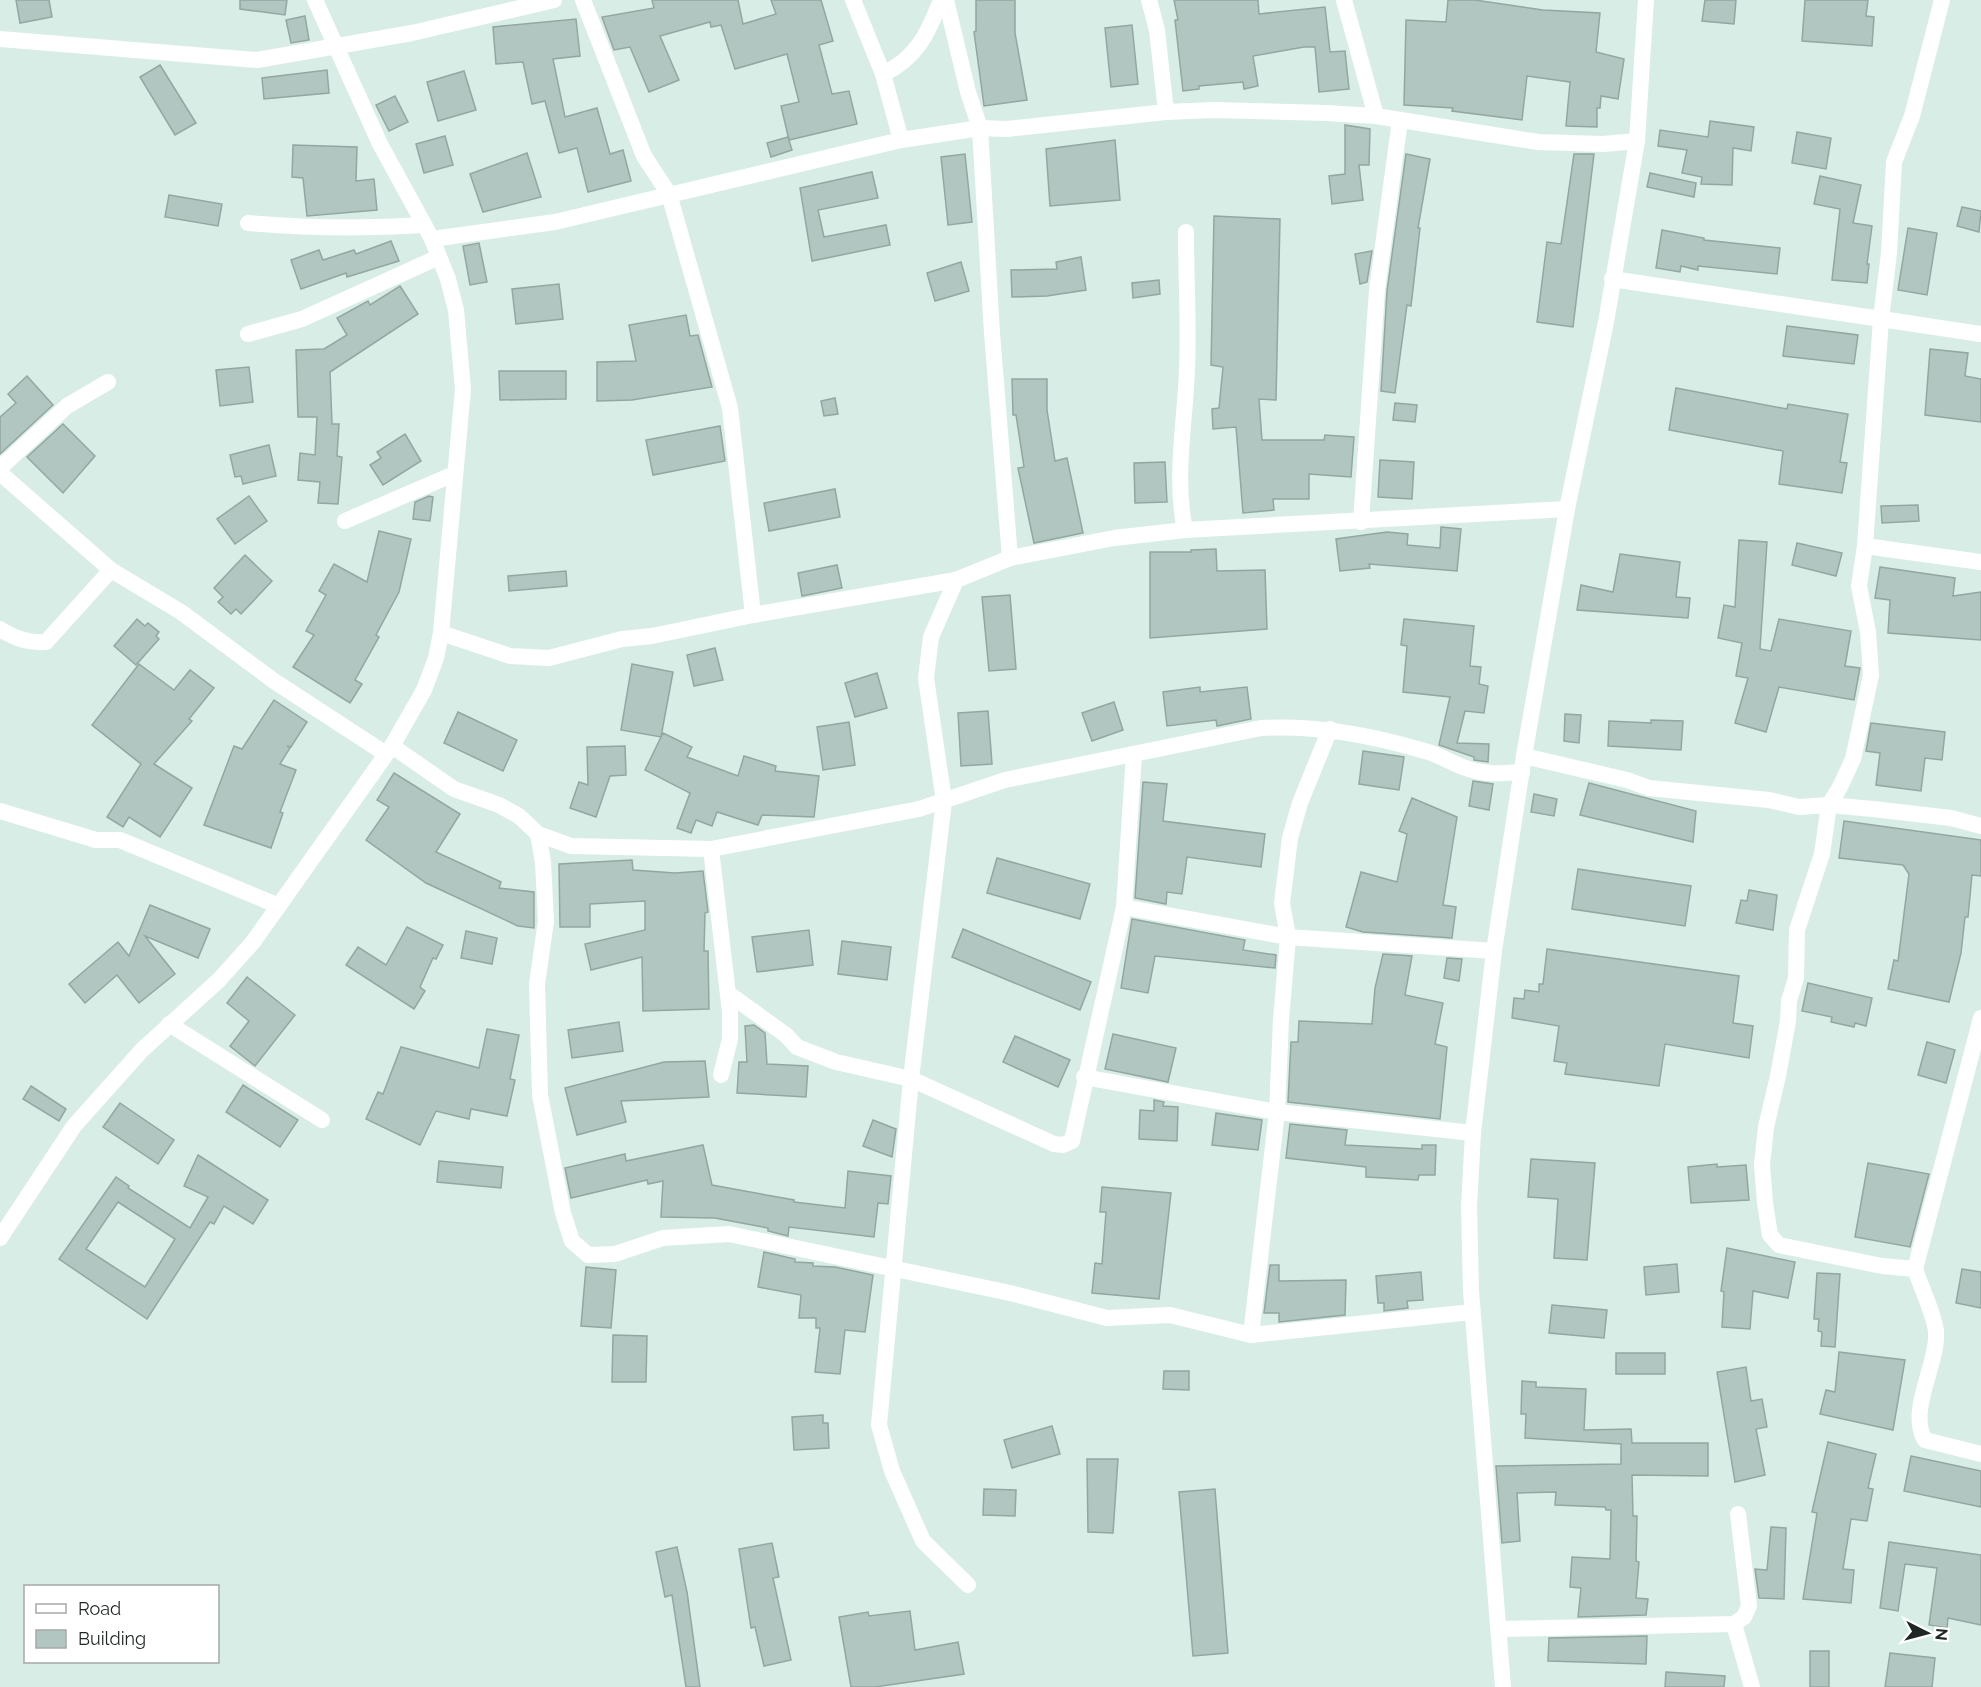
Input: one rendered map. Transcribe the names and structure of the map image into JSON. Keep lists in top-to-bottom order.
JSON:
{
  "legend": ["Road", "Building"],
  "north": "right"
}
